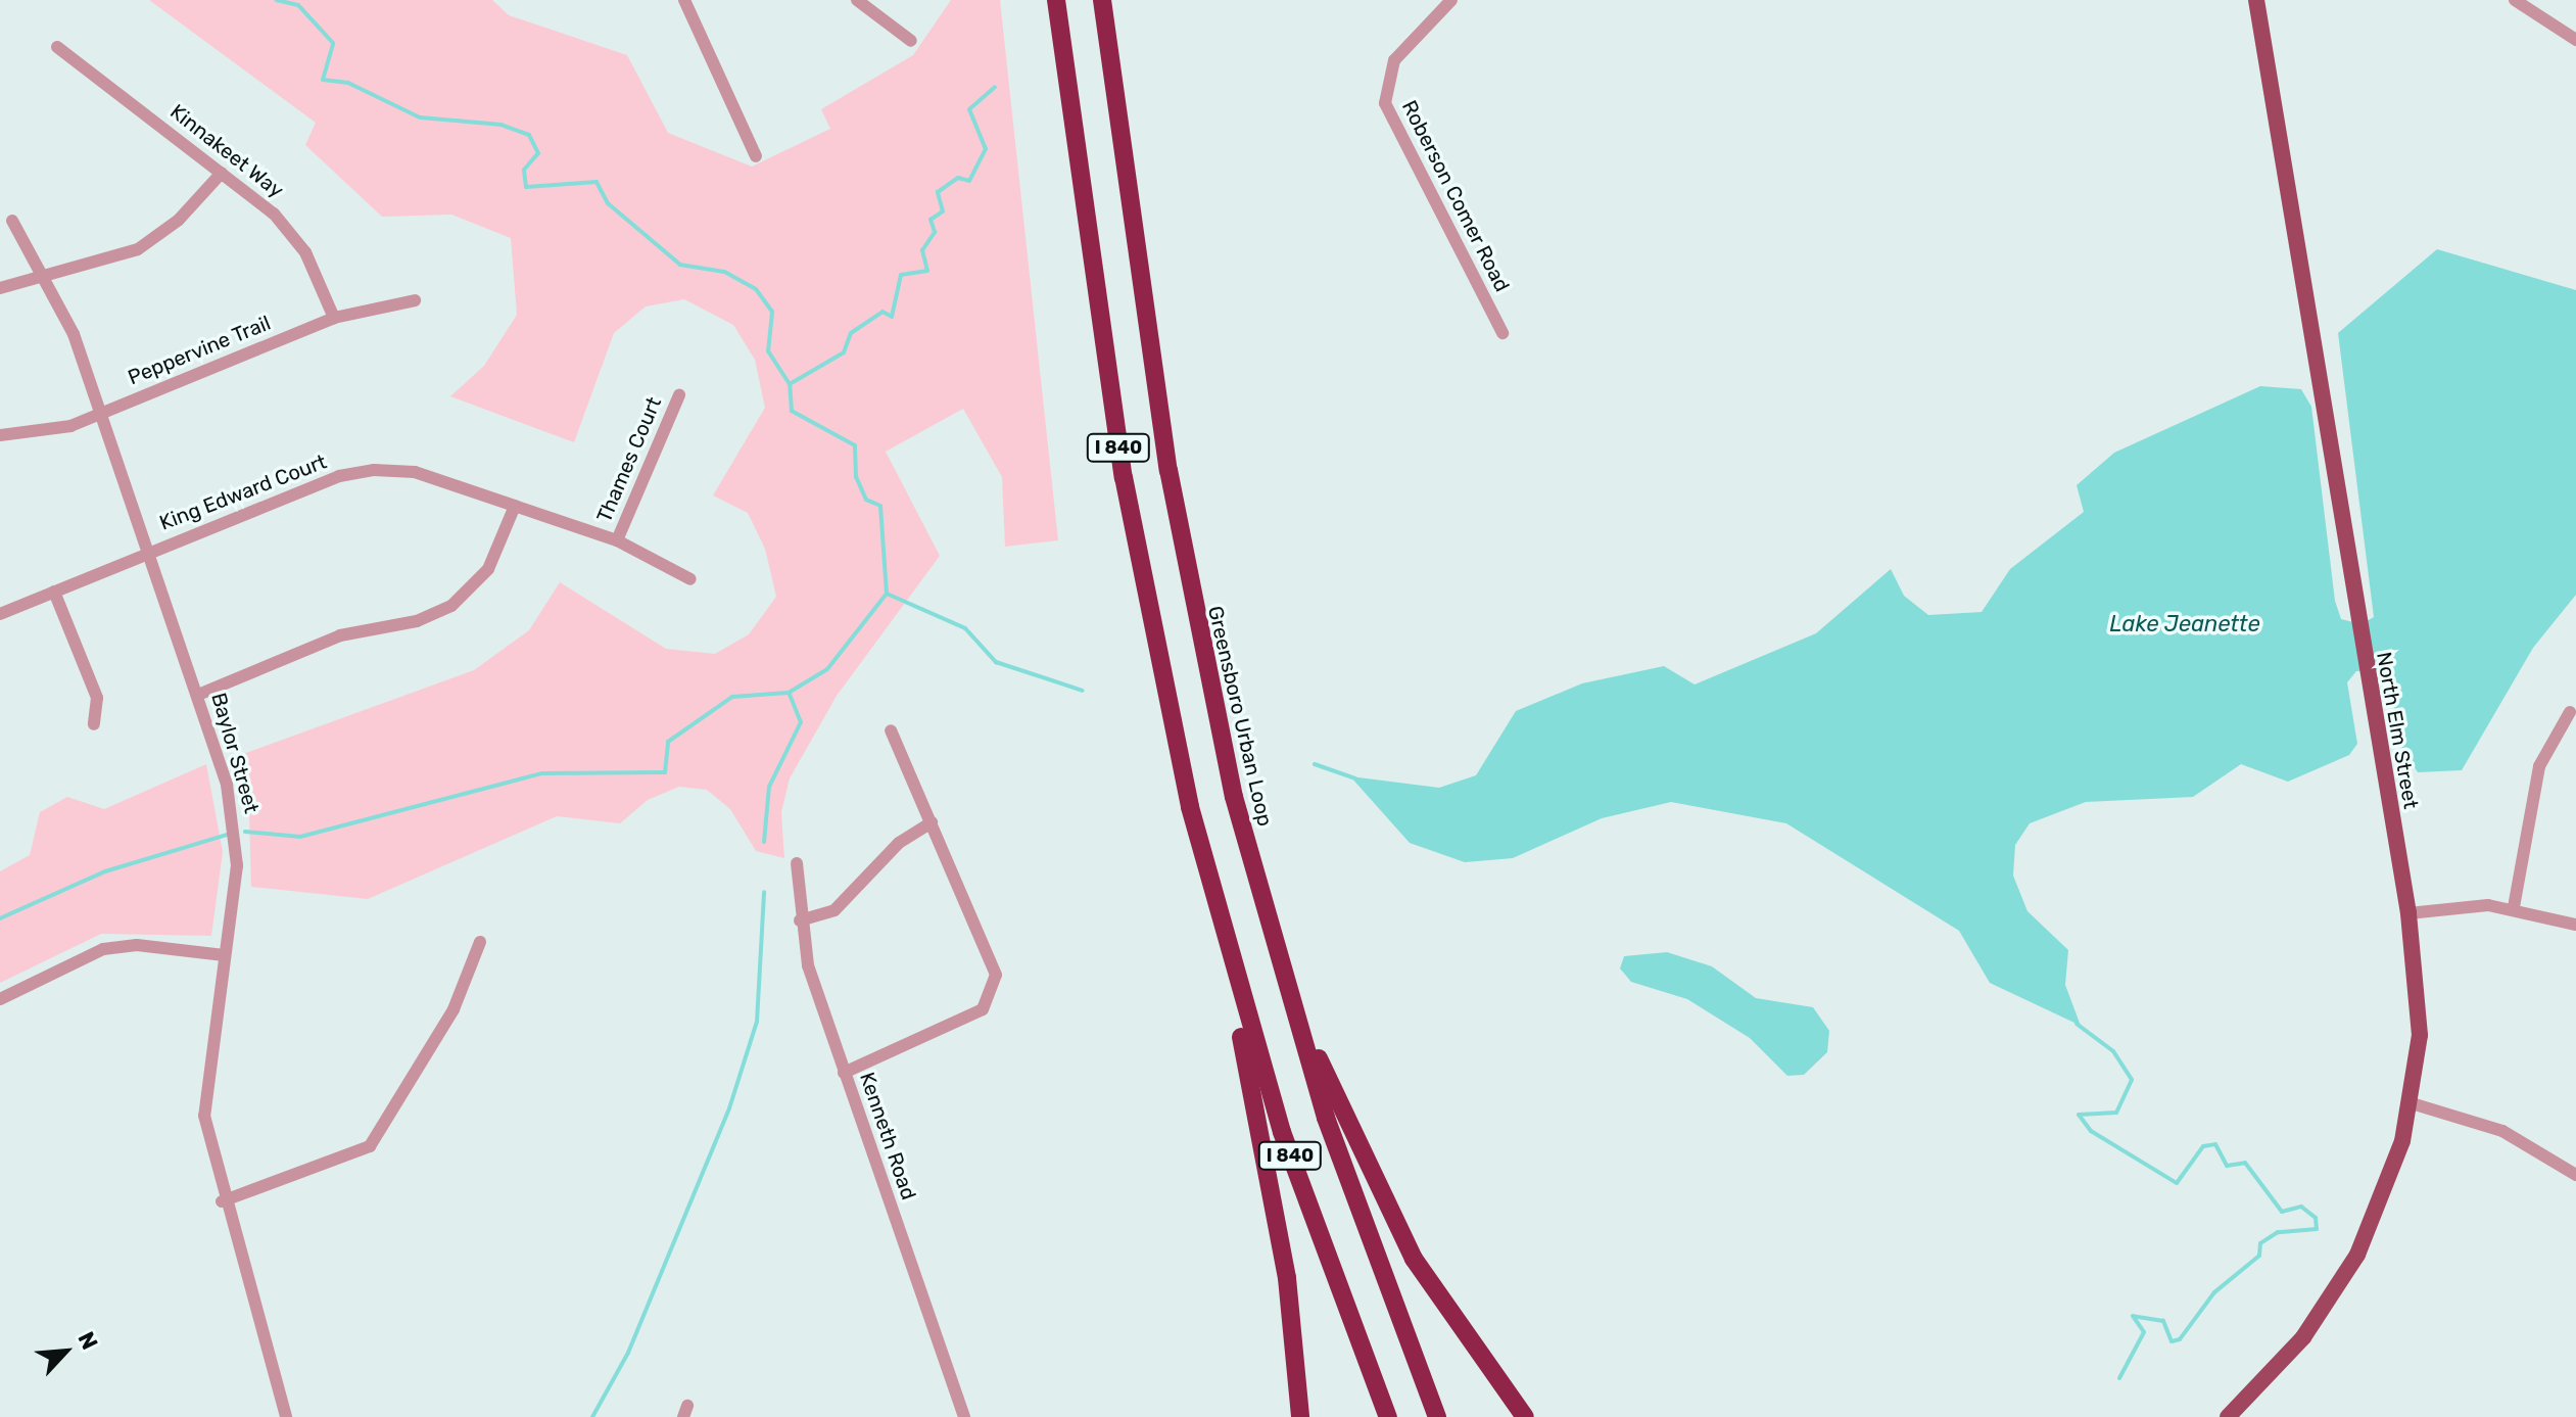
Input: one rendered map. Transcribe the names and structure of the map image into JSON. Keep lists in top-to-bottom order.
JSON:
{
  "streets": {
    "highway": ["I 840", "Greensboro Urban Loop"],
    "main road": ["North Elm Street"],
    "street": [
      "Kinnakeet Way",
      "Roberson Comer Road",
      "Peppervine Trail",
      "Thames Court",
      "King Edward Court",
      "Baylor Street",
      "Kenneth Road"
    ]
  },
  "crossings": [
    ["Kinnakeet Way", "Peppervine Trail"],
    ["Peppervine Trail", "Baylor Street"],
    ["Thames Court", "King Edward Court"],
    ["King Edward Court", "Baylor Street"]
  ],
  "water": ["Lake Jeanette"],
  "north": "top right"
}
